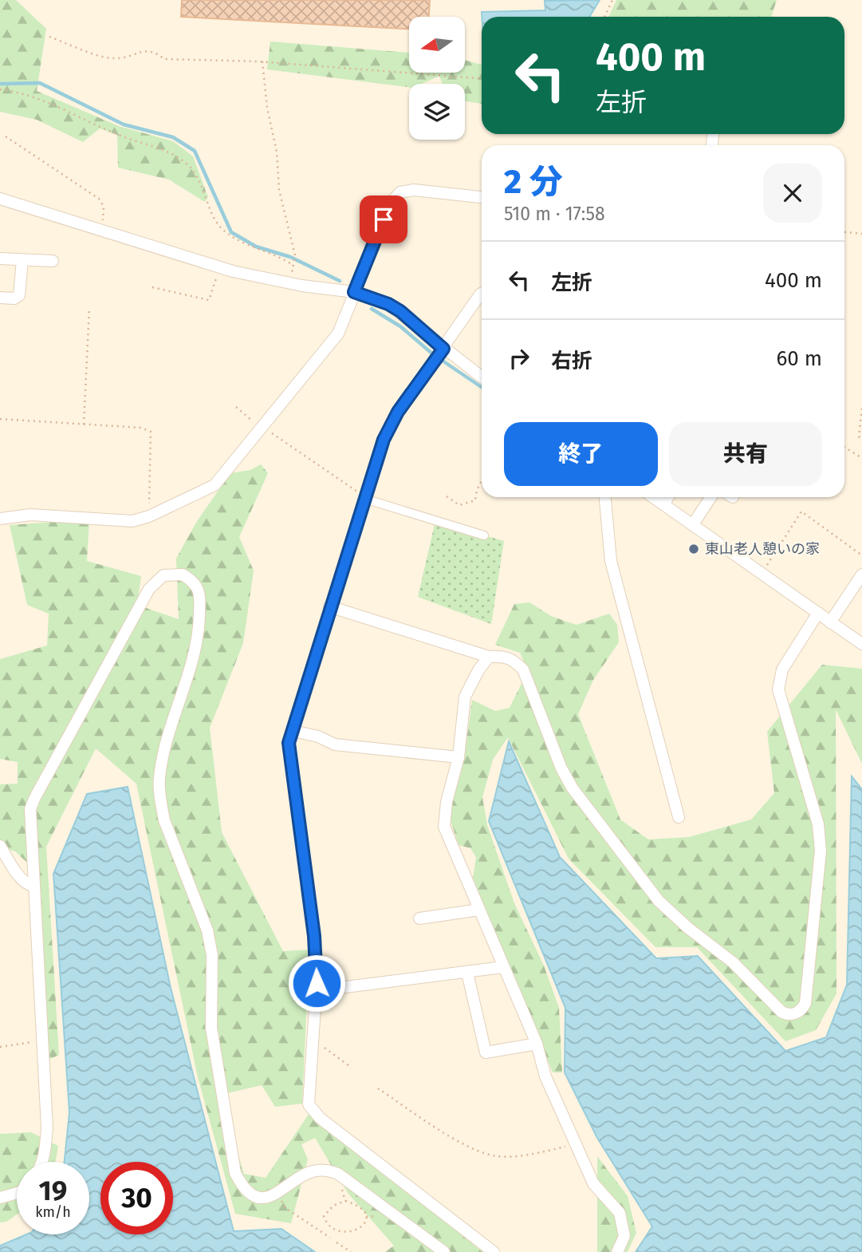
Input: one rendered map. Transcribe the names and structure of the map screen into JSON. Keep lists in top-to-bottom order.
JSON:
{
  "places": ["東山老人憩いの家"],
  "north": "left",
  "page": {
    "turn": ["400 m", "左折"],
    "heading": ["2 分", "510 m · 17:58"],
    "list": [
      {
        "name": "左折",
        "value": "400 m"
      },
      {
        "name": "右折",
        "value": "60 m"
      }
    ],
    "buttons": ["終了", "共有"],
    "speed": "19 km/h",
    "limit": "30"
  }
}
